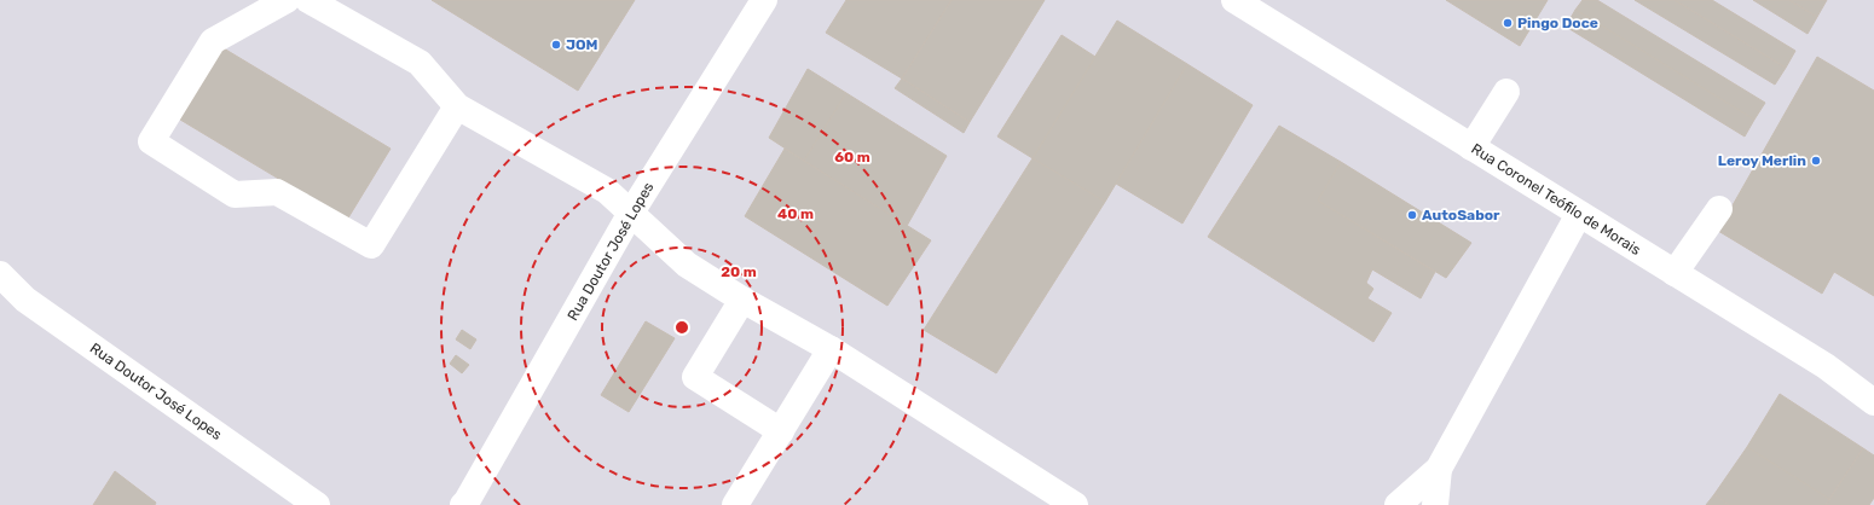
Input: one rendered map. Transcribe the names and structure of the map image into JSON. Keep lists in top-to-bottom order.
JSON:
{
  "streets": {
    "street": ["Rua Coronel Teófilo de Morais", "Rua Doutor José Lopes"]
  },
  "places": [
    "Pingo Doce",
    "JOM",
    "Leroy Merlin",
    "AutoSabor"
  ],
  "rings": ["60 m", "40 m", "20 m"]
}
